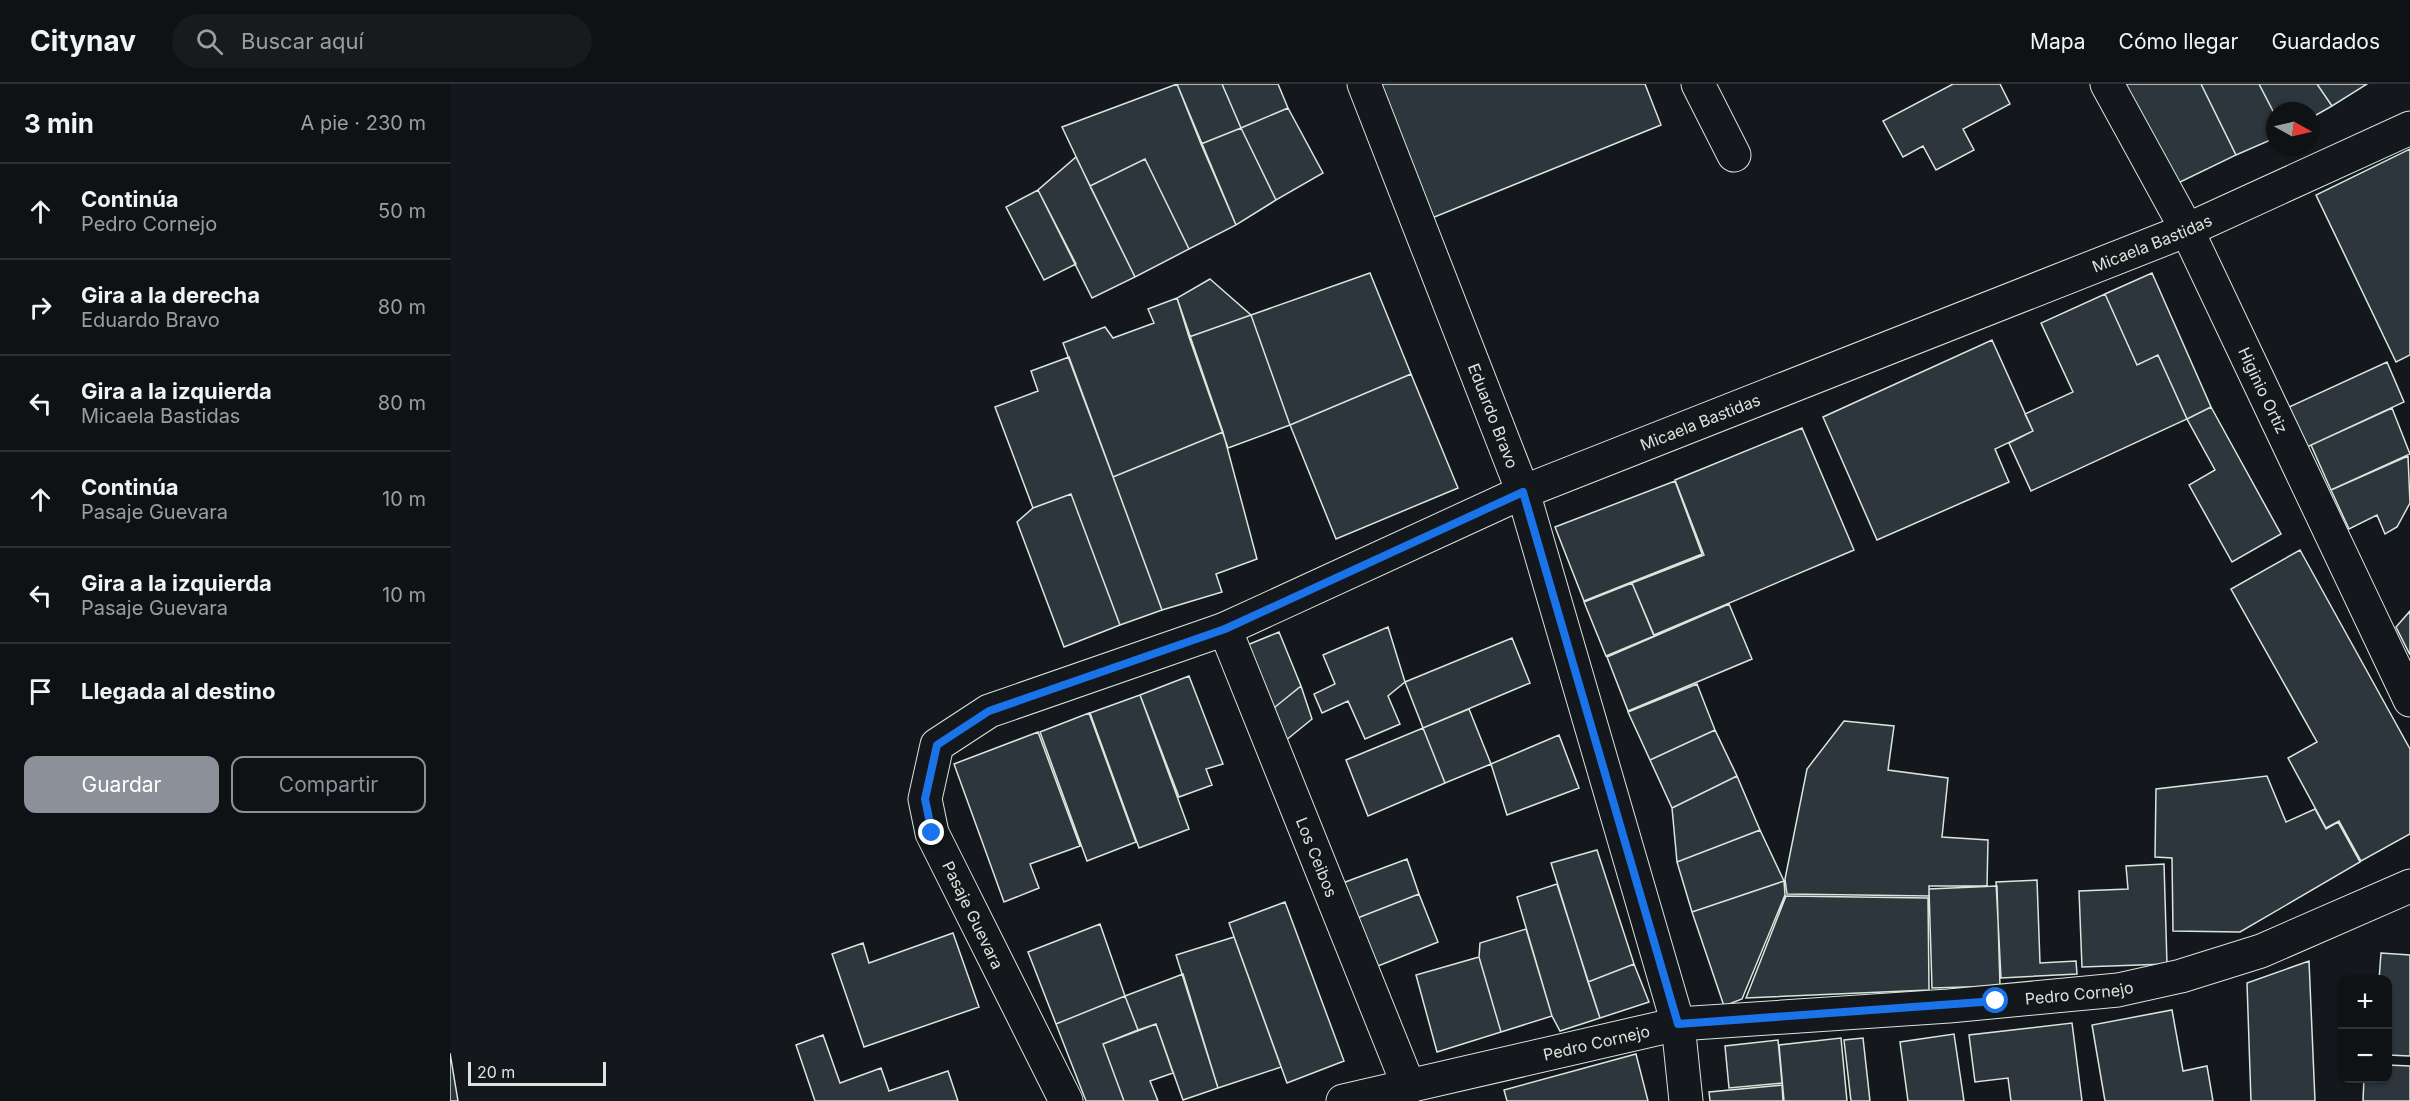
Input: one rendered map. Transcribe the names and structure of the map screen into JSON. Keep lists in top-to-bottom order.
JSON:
{
  "streets": {
    "street": [
      "Micaela Bastidas",
      "Higinio Ortiz",
      "Eduardo Bravo",
      "Los Ceibos",
      "Pasaje Guevara",
      "Pedro Cornejo"
    ]
  },
  "crossings": [
    ["Micaela Bastidas", "Higinio Ortiz"],
    ["Micaela Bastidas", "Eduardo Bravo"],
    ["Micaela Bastidas", "Los Ceibos"],
    ["Micaela Bastidas", "Pasaje Guevara"],
    ["Eduardo Bravo", "Pedro Cornejo"],
    ["Los Ceibos", "Pedro Cornejo"]
  ],
  "scale_bar": "20 m",
  "north": "right",
  "page": {
    "header": "Citynav",
    "search": "Buscar aquí",
    "nav": ["Mapa", "Cómo llegar", "Guardados"],
    "heading": ["3 min", "A pie · 230 m"],
    "list": [
      ["Continúa", "Pedro Cornejo", "50 m"],
      ["Gira a la derecha", "Eduardo Bravo", "80 m"],
      ["Gira a la izquierda", "Micaela Bastidas", "80 m"],
      ["Continúa", "Pasaje Guevara", "10 m"],
      ["Gira a la izquierda", "Pasaje Guevara", "10 m"],
      "Llegada al destino"
    ],
    "buttons": ["Guardar", "Compartir"],
    "map_buttons": ["+", "−"],
    "scale": "20 m"
  }
}
